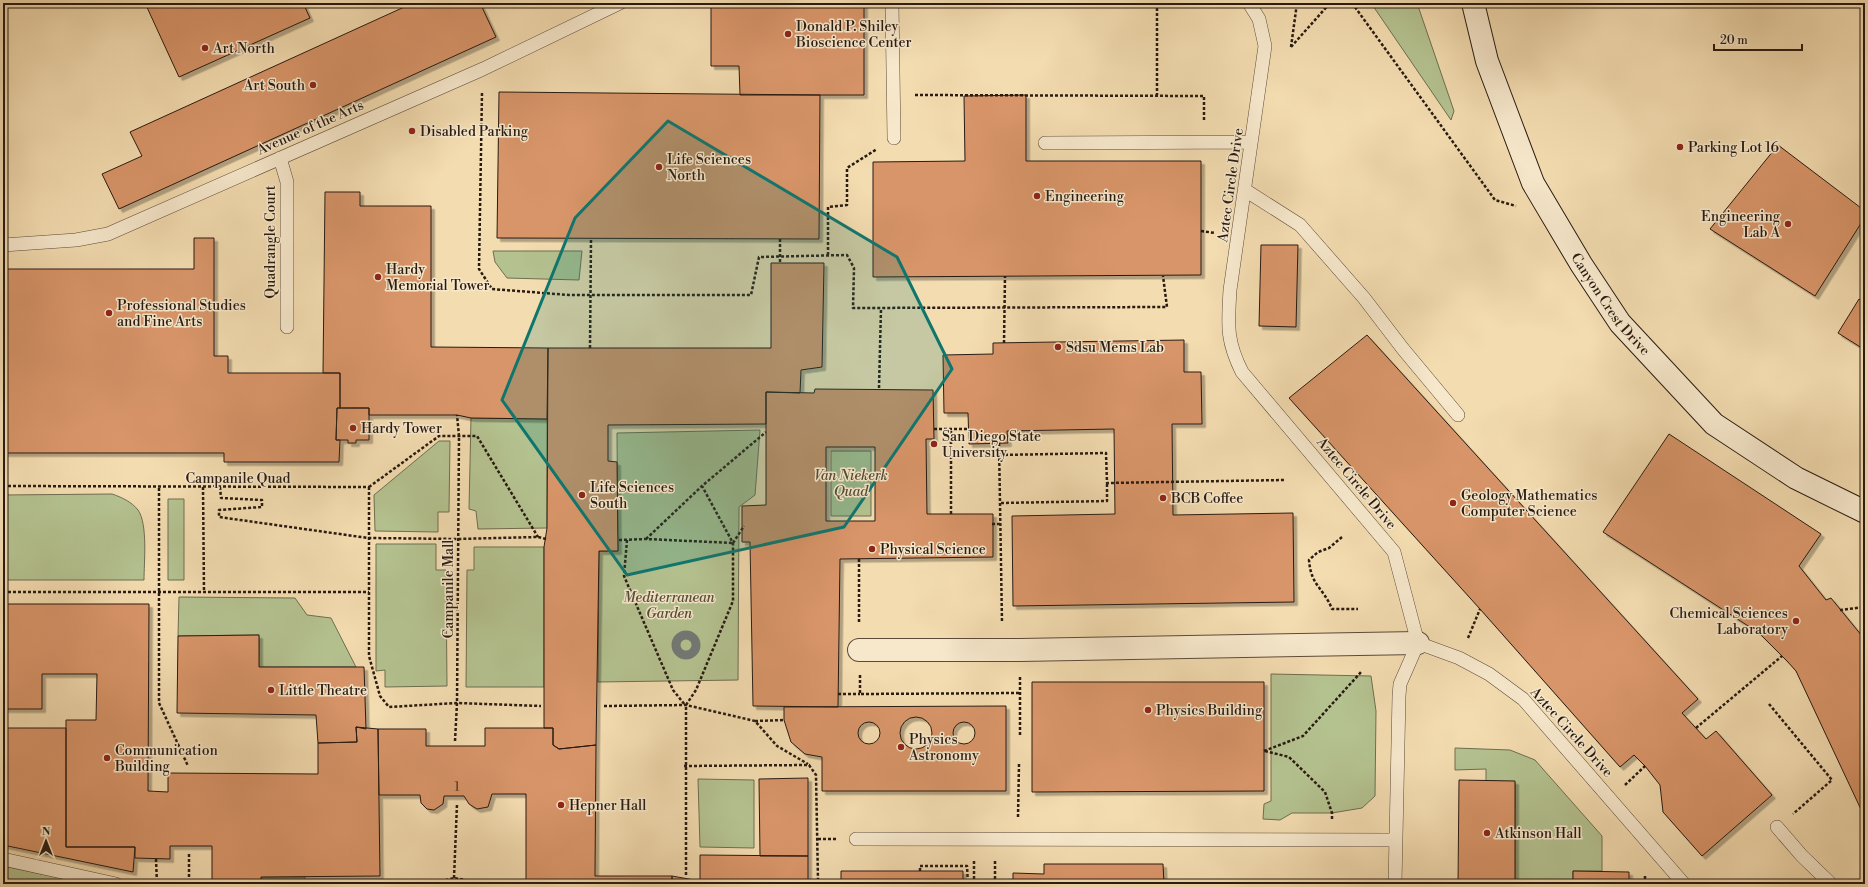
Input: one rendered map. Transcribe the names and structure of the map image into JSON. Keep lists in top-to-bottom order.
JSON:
{
  "streets": {
    "street": ["Canyon Crest Drive"],
    "lane": ["Avenue of the Arts", "Aztec Circle Drive", "Quadrangle Court"],
    "path": ["Campanile Quad", "Campanile Mall"]
  },
  "crossings": [
    ["Avenue of the Arts", "Quadrangle Court"]
  ],
  "parks": ["Van Niekerk Quad", "Mediterranean Garden"],
  "places": [
    "Donald P. Shiley Bioscience Center",
    "Art North",
    "Art South",
    "Disabled Parking",
    "Parking Lot 16",
    "Life Sciences North",
    "Engineering",
    "Engineering Lab A",
    "Hardy Memorial Tower",
    "Professional Studies and Fine Arts",
    "Sdsu Mems Lab",
    "Hardy Tower",
    "San Diego State University",
    "Life Sciences South",
    "BCB Coffee",
    "Geology Mathematics Computer Science",
    "Physical Science",
    "Chemical Sciences Laboratory",
    "Little Theatre",
    "Physics Building",
    "Physics Astronomy",
    "Communication Building",
    "Hepner Hall",
    "Atkinson Hall"
  ],
  "house_numbers": ["1"],
  "scale_bar": "20 m",
  "north": "top"
}
